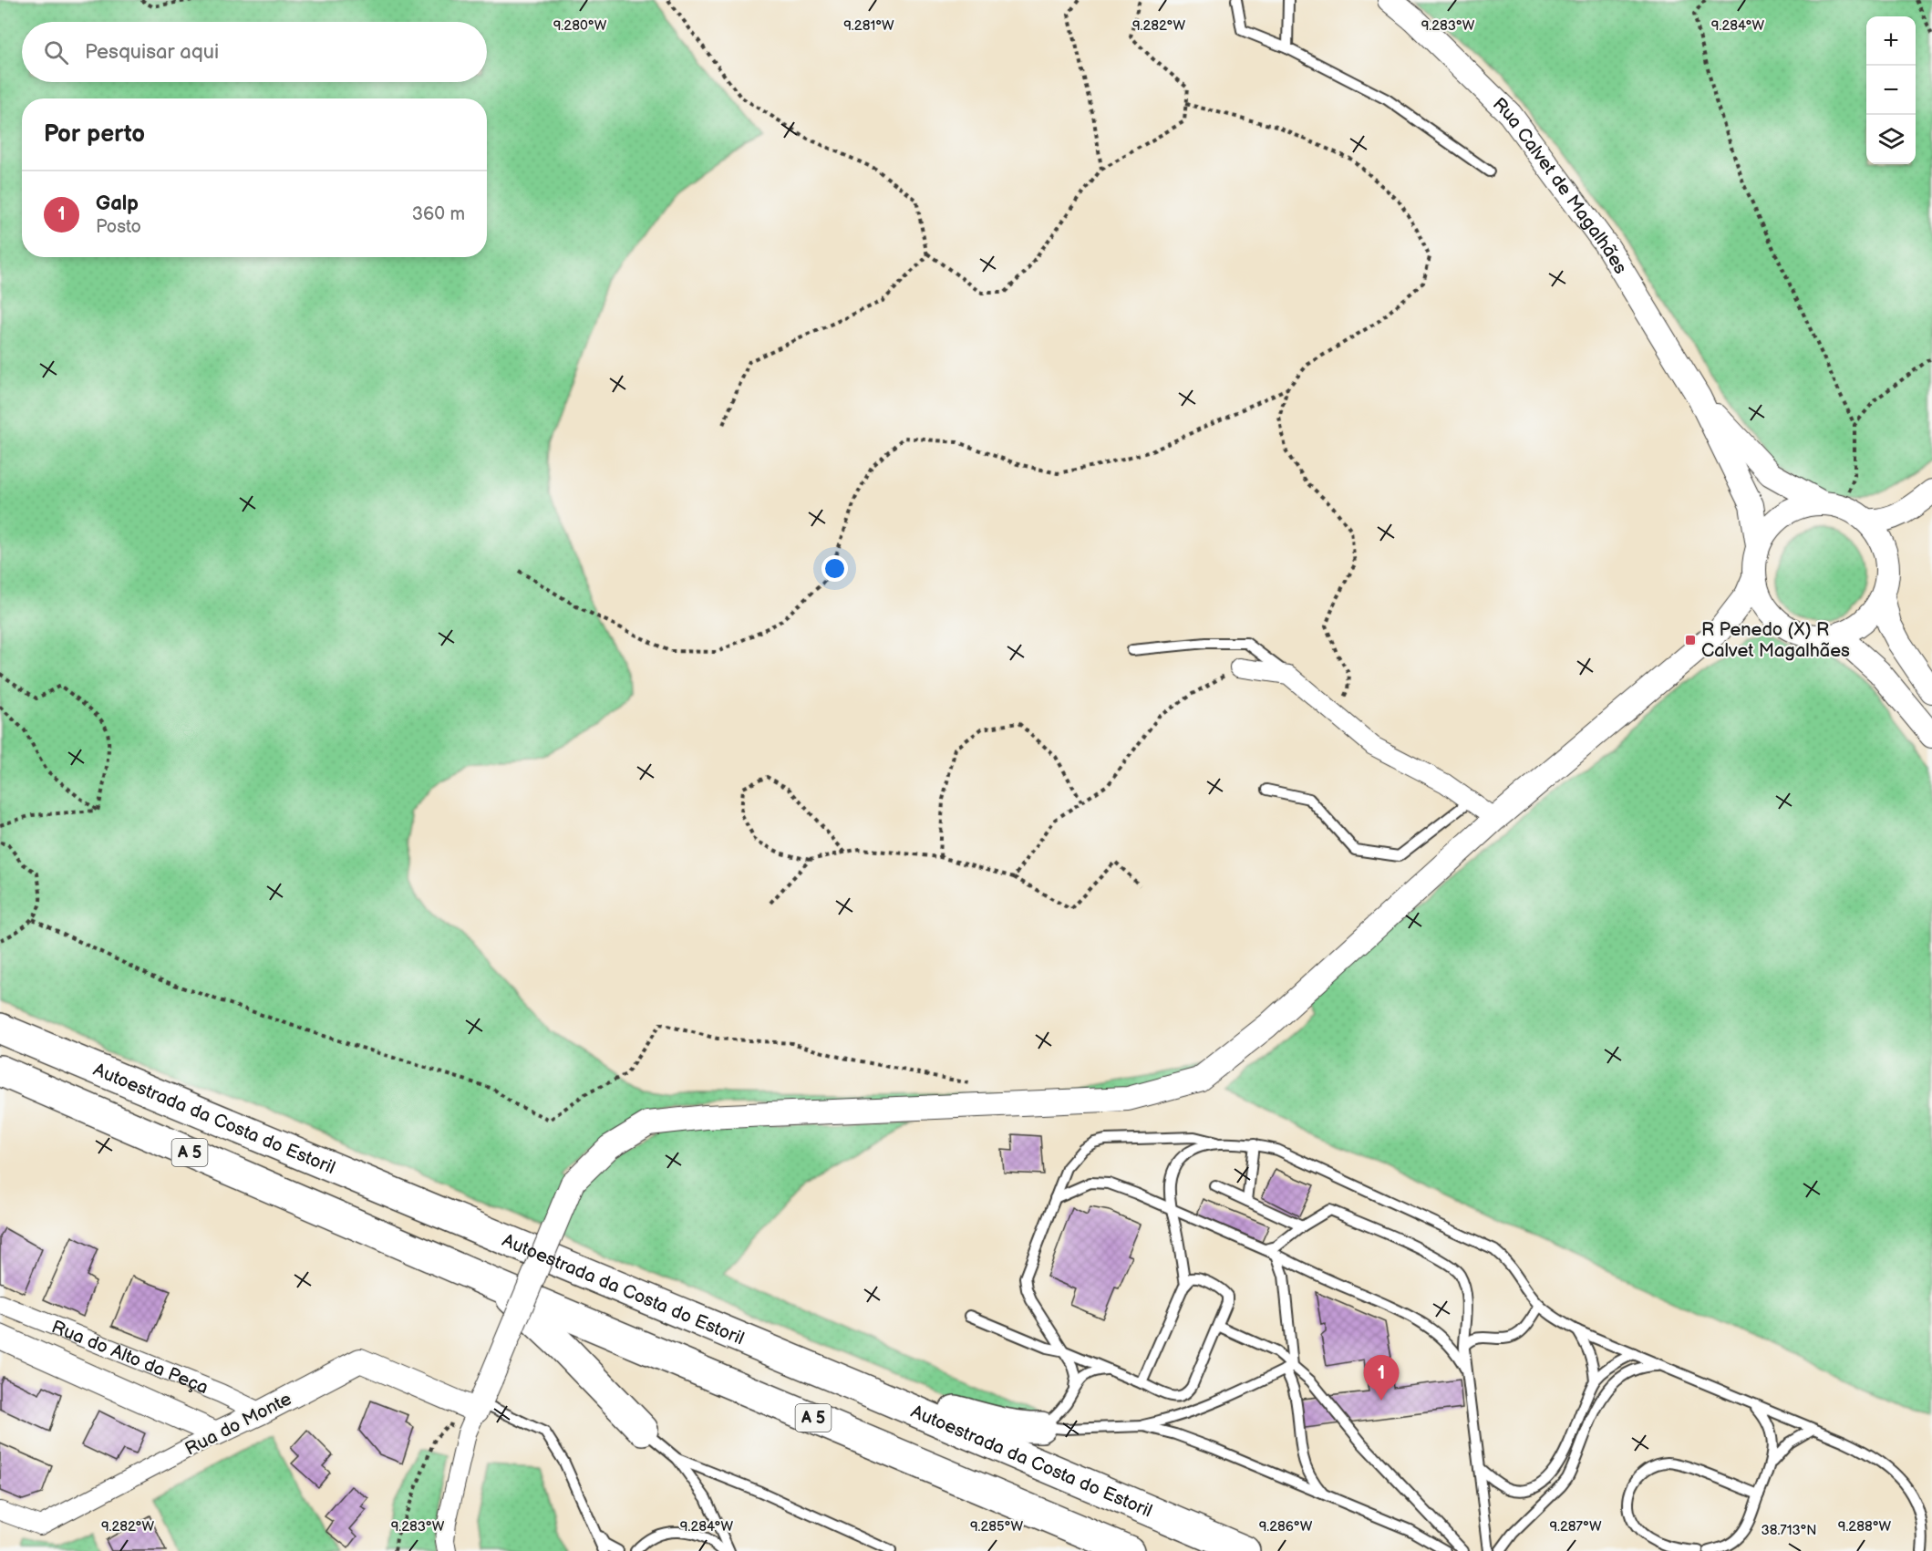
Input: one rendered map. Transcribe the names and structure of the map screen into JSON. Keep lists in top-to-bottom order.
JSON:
{
  "streets": {
    "highway": ["Autoestrada da Costa do Estoril", "A 5"],
    "street": ["Rua Calvet de Magalhães", "Rua do Alto da Peça", "Rua do Monte"]
  },
  "crossings": [
    ["Rua do Alto da Peça", "Rua do Monte"]
  ],
  "places": {
    "transit": ["R Penedo (X) R Calvet Magalhães"]
  },
  "page": {
    "map_buttons": ["+", "−"],
    "search": "Pesquisar aqui",
    "heading": "Por perto",
    "list": [
      {
        "mark": "1",
        "name": "Galp",
        "note": "Posto",
        "value": "360 m"
      }
    ],
    "pins": "1"
  },
  "coordinates": [
    "9.280°W",
    "9.281°W",
    "9.282°W",
    "9.283°W",
    "9.284°W",
    "9.285°W",
    "9.286°W",
    "9.287°W",
    "9.288°W",
    "38.713°N"
  ]
}
